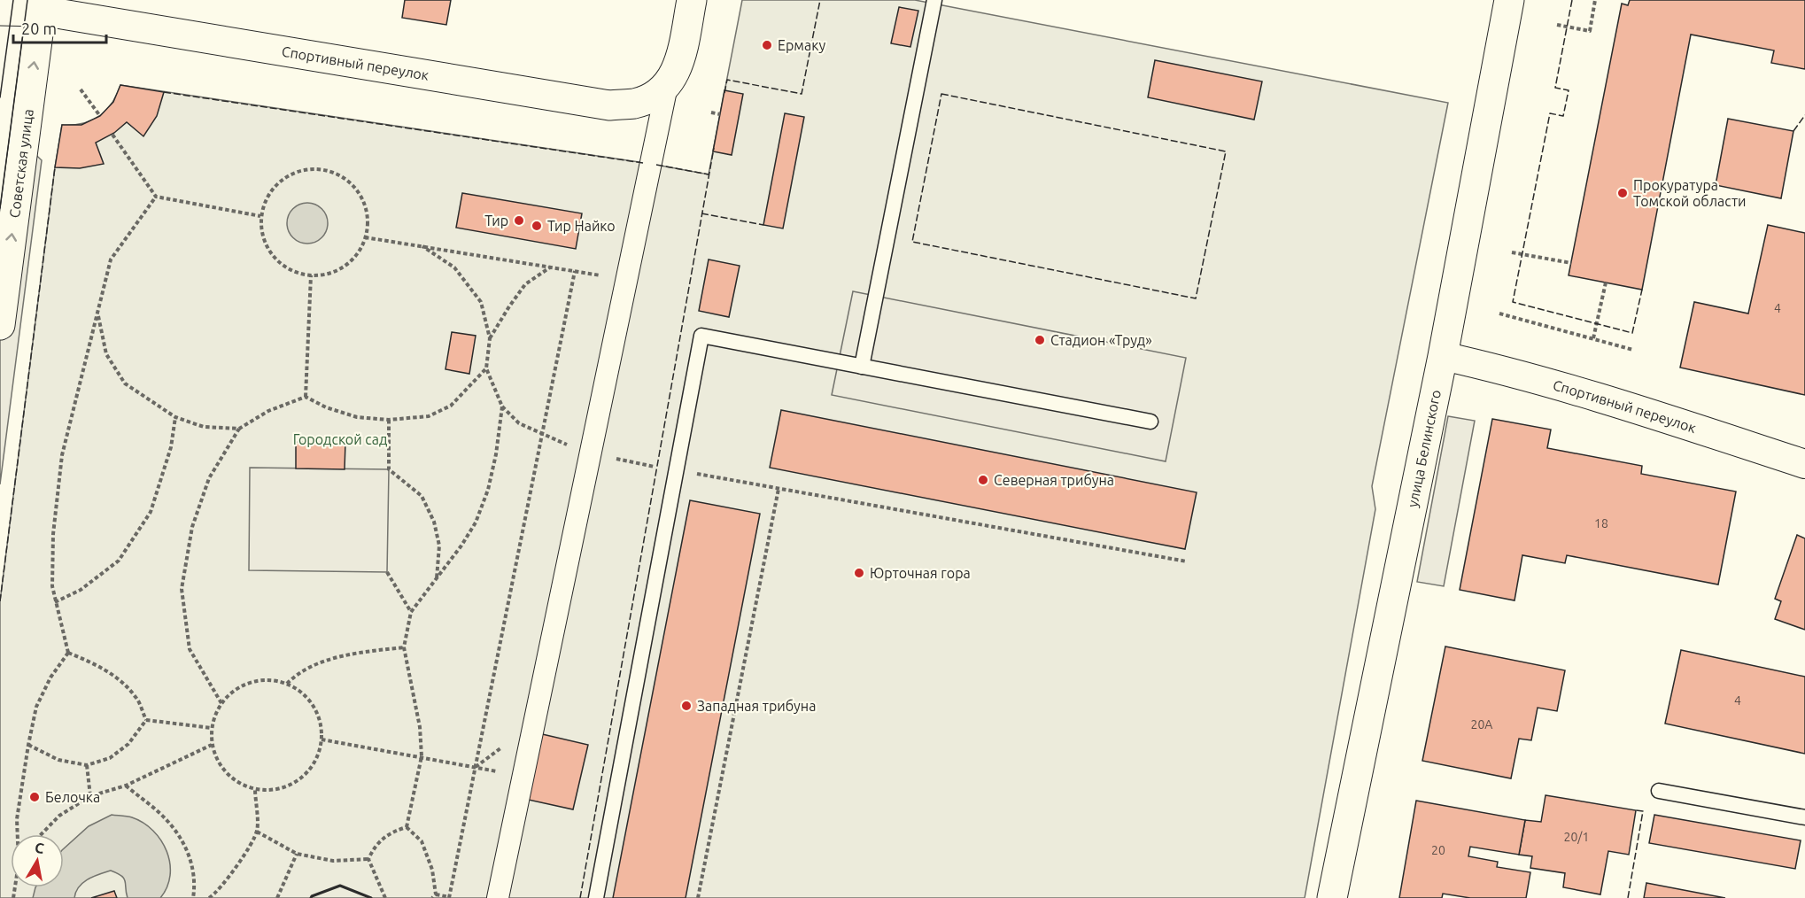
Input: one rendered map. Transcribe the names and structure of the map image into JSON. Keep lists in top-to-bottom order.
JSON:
{
  "streets": {
    "street": ["Спортивный переулок", "Советская улица", "улица Белинского"]
  },
  "crossings": [
    ["Спортивный переулок", "Советская улица"],
    ["Спортивный переулок", "улица Белинского"]
  ],
  "one_way": ["Советская улица"],
  "parks": ["Городской сад"],
  "places": [
    "Ермаку",
    "Прокуратура Томской области",
    "Тир",
    "Тир Найко",
    "Стадион «Труд»",
    "Северная трибуна",
    "Юрточная гора",
    "Западная трибуна",
    "Белочка"
  ],
  "house_numbers": [
    "4",
    "18",
    "4",
    "20А",
    "20/1",
    "20"
  ],
  "scale_bar": "20 m",
  "north": "top"
}
